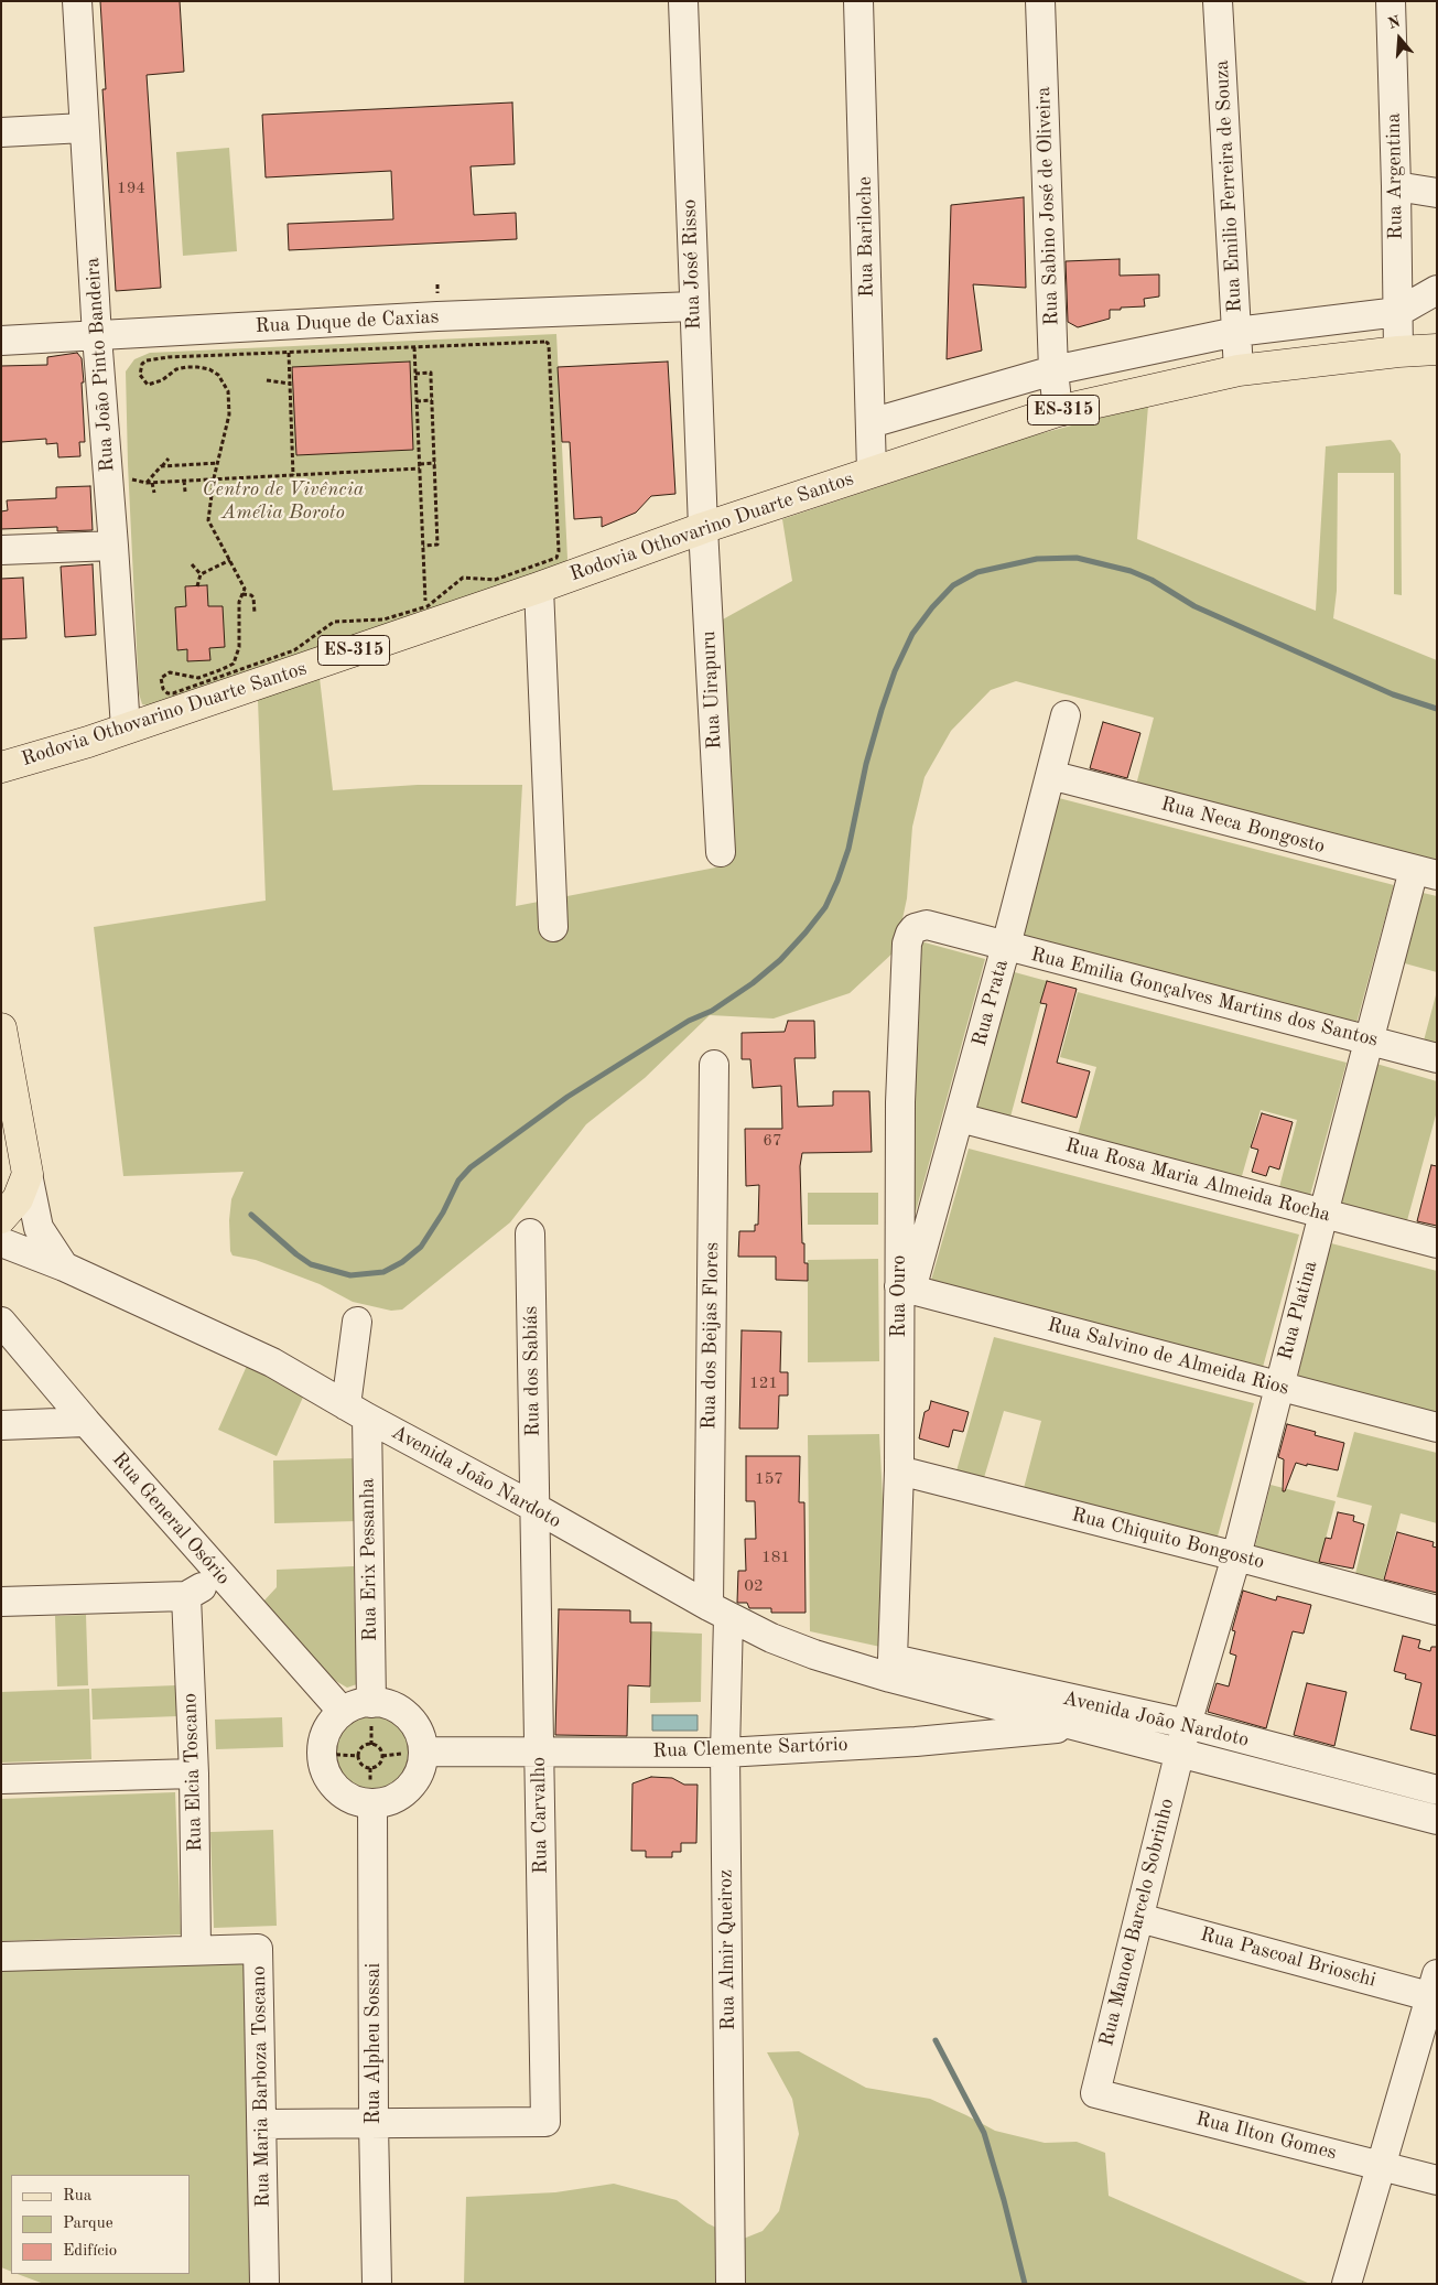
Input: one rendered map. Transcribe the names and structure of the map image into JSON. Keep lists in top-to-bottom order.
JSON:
{
  "streets": {
    "main road": ["ES-315", "Rodovia Othovarino Duarte Santos"],
    "street": [
      "Rua Argentina",
      "Rua Emilio Ferreira de Souza",
      "Rua Sabino José de Oliveira",
      "Rua Bariloche",
      "Rua José Risso",
      "Rua Duque de Caxias",
      "Rua João Pinto Bandeira",
      "Rua Uirapuru",
      "Rua Neca Bongosto",
      "Rua Emilia Gonçalves Martins dos Santos",
      "Rua Prata",
      "Rua Rosa Maria Almeida Rocha",
      "Rua Ouro",
      "Rua Platina",
      "Rua dos Beijas Flores",
      "Rua Salvino de Almeida Rios",
      "Rua dos Sabiás",
      "Avenida João Nardoto",
      "Rua General Osório",
      "Rua Chiquito Bongosto",
      "Rua Erix Pessanha",
      "Rua Clemente Sartório",
      "Rua Elcia Toscano",
      "Rua Carvalho",
      "Rua Manoel Barcelo Sobrinho",
      "Rua Almir Queiroz",
      "Rua Pascoal Brioschi",
      "Rua Alpheu Sossai",
      "Rua Maria Barboza Toscano",
      "Rua Ilton Gomes"
    ]
  },
  "crossings": [
    ["Rua Argentina", "Rodovia Othovarino Duarte Santos"],
    ["Rua Emilio Ferreira de Souza", "Rodovia Othovarino Duarte Santos"],
    ["Rua Sabino José de Oliveira", "Rodovia Othovarino Duarte Santos"],
    ["Rua Bariloche", "Rodovia Othovarino Duarte Santos"],
    ["Rua José Risso", "Rua Duque de Caxias"],
    ["Rua José Risso", "Rodovia Othovarino Duarte Santos"],
    ["Rua José Risso", "Rua Uirapuru"],
    ["Rua Duque de Caxias", "Rua João Pinto Bandeira"],
    ["Rua João Pinto Bandeira", "Rodovia Othovarino Duarte Santos"],
    ["Rodovia Othovarino Duarte Santos", "Rua Uirapuru"],
    ["Rua Neca Bongosto", "Rua Prata"],
    ["Rua Neca Bongosto", "Rua Platina"],
    ["Rua Emilia Gonçalves Martins dos Santos", "Rua Prata"],
    ["Rua Emilia Gonçalves Martins dos Santos", "Rua Ouro"],
    ["Rua Emilia Gonçalves Martins dos Santos", "Rua Platina"],
    ["Rua Prata", "Rua Rosa Maria Almeida Rocha"],
    ["Rua Prata", "Rua Ouro"],
    ["Rua Prata", "Rua Salvino de Almeida Rios"],
    ["Rua Rosa Maria Almeida Rocha", "Rua Platina"],
    ["Rua Ouro", "Rua Salvino de Almeida Rios"],
    ["Rua Ouro", "Avenida João Nardoto"],
    ["Rua Ouro", "Rua Chiquito Bongosto"],
    ["Rua Platina", "Rua Salvino de Almeida Rios"],
    ["Rua Platina", "Avenida João Nardoto"],
    ["Rua Platina", "Rua Chiquito Bongosto"],
    ["Rua Platina", "Rua Manoel Barcelo Sobrinho"],
    ["Rua dos Beijas Flores", "Avenida João Nardoto"],
    ["Rua dos Beijas Flores", "Rua Almir Queiroz"],
    ["Rua dos Sabiás", "Avenida João Nardoto"],
    ["Rua dos Sabiás", "Rua Carvalho"],
    ["Avenida João Nardoto", "Rua Erix Pessanha"],
    ["Avenida João Nardoto", "Rua Clemente Sartório"],
    ["Avenida João Nardoto", "Rua Carvalho"],
    ["Avenida João Nardoto", "Rua Manoel Barcelo Sobrinho"],
    ["Avenida João Nardoto", "Rua Almir Queiroz"],
    ["Rua Clemente Sartório", "Rua Carvalho"],
    ["Rua Clemente Sartório", "Rua Almir Queiroz"],
    ["Rua Elcia Toscano", "Rua Maria Barboza Toscano"],
    ["Rua Carvalho", "Rua Alpheu Sossai"],
    ["Rua Manoel Barcelo Sobrinho", "Rua Pascoal Brioschi"],
    ["Rua Manoel Barcelo Sobrinho", "Rua Ilton Gomes"]
  ],
  "parks": ["Centro de Vivência Amélia Boroto"],
  "house_numbers": [
    "194",
    "67",
    "121",
    "157",
    "181",
    "02"
  ],
  "legend": ["Rua", "Parque", "Edifício"],
  "north": "top"
}
